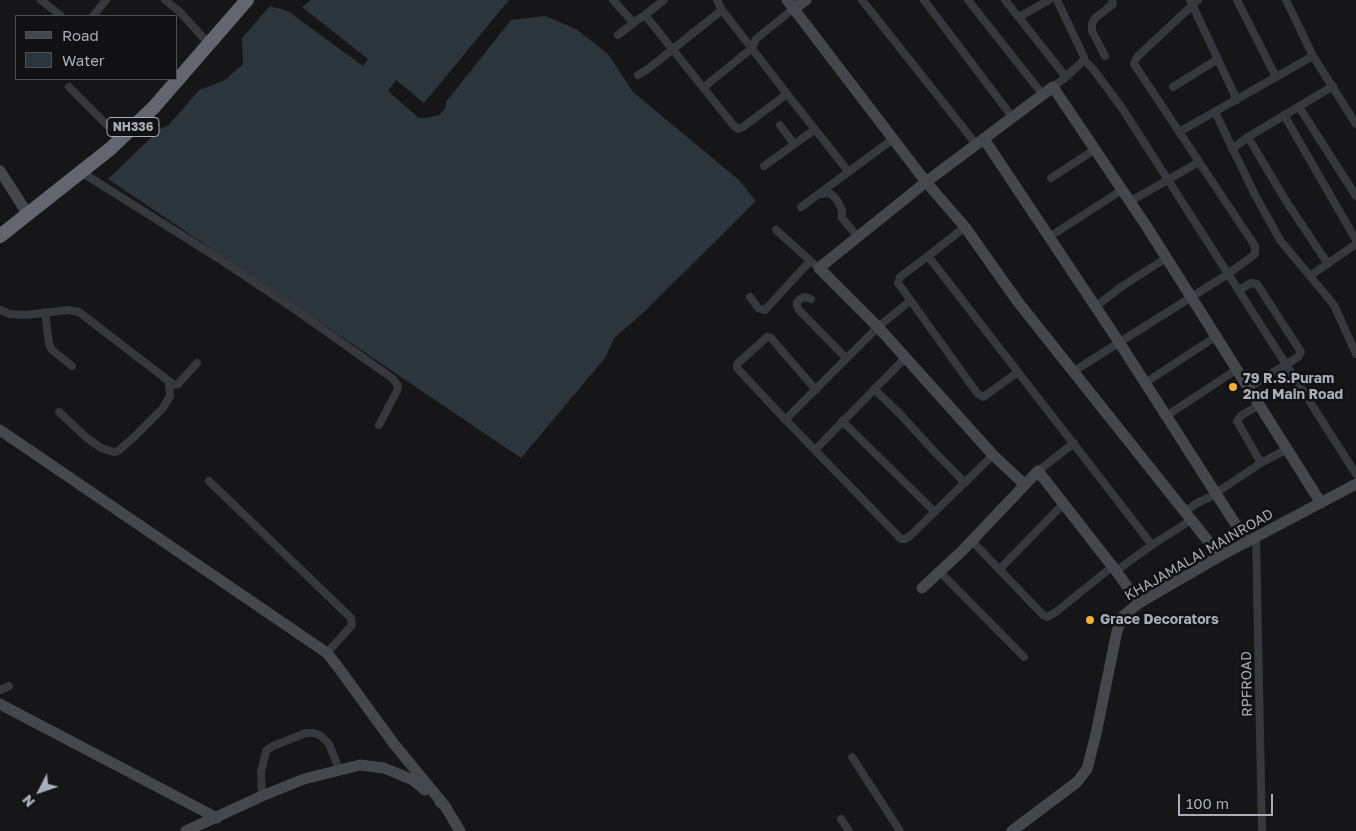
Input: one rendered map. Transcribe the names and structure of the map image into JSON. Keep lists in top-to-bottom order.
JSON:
{
  "streets": {
    "highway": ["NH336"],
    "street": ["KHAJAMALAI MAINROAD", "RPFROAD"]
  },
  "crossings": [
    ["KHAJAMALAI MAINROAD", "RPFROAD"]
  ],
  "places": ["79 R.S.Puram 2nd Main Road", "Grace Decorators"],
  "legend": ["Road", "Water"],
  "scale_bar": "100 m",
  "north": "bottom left"
}
